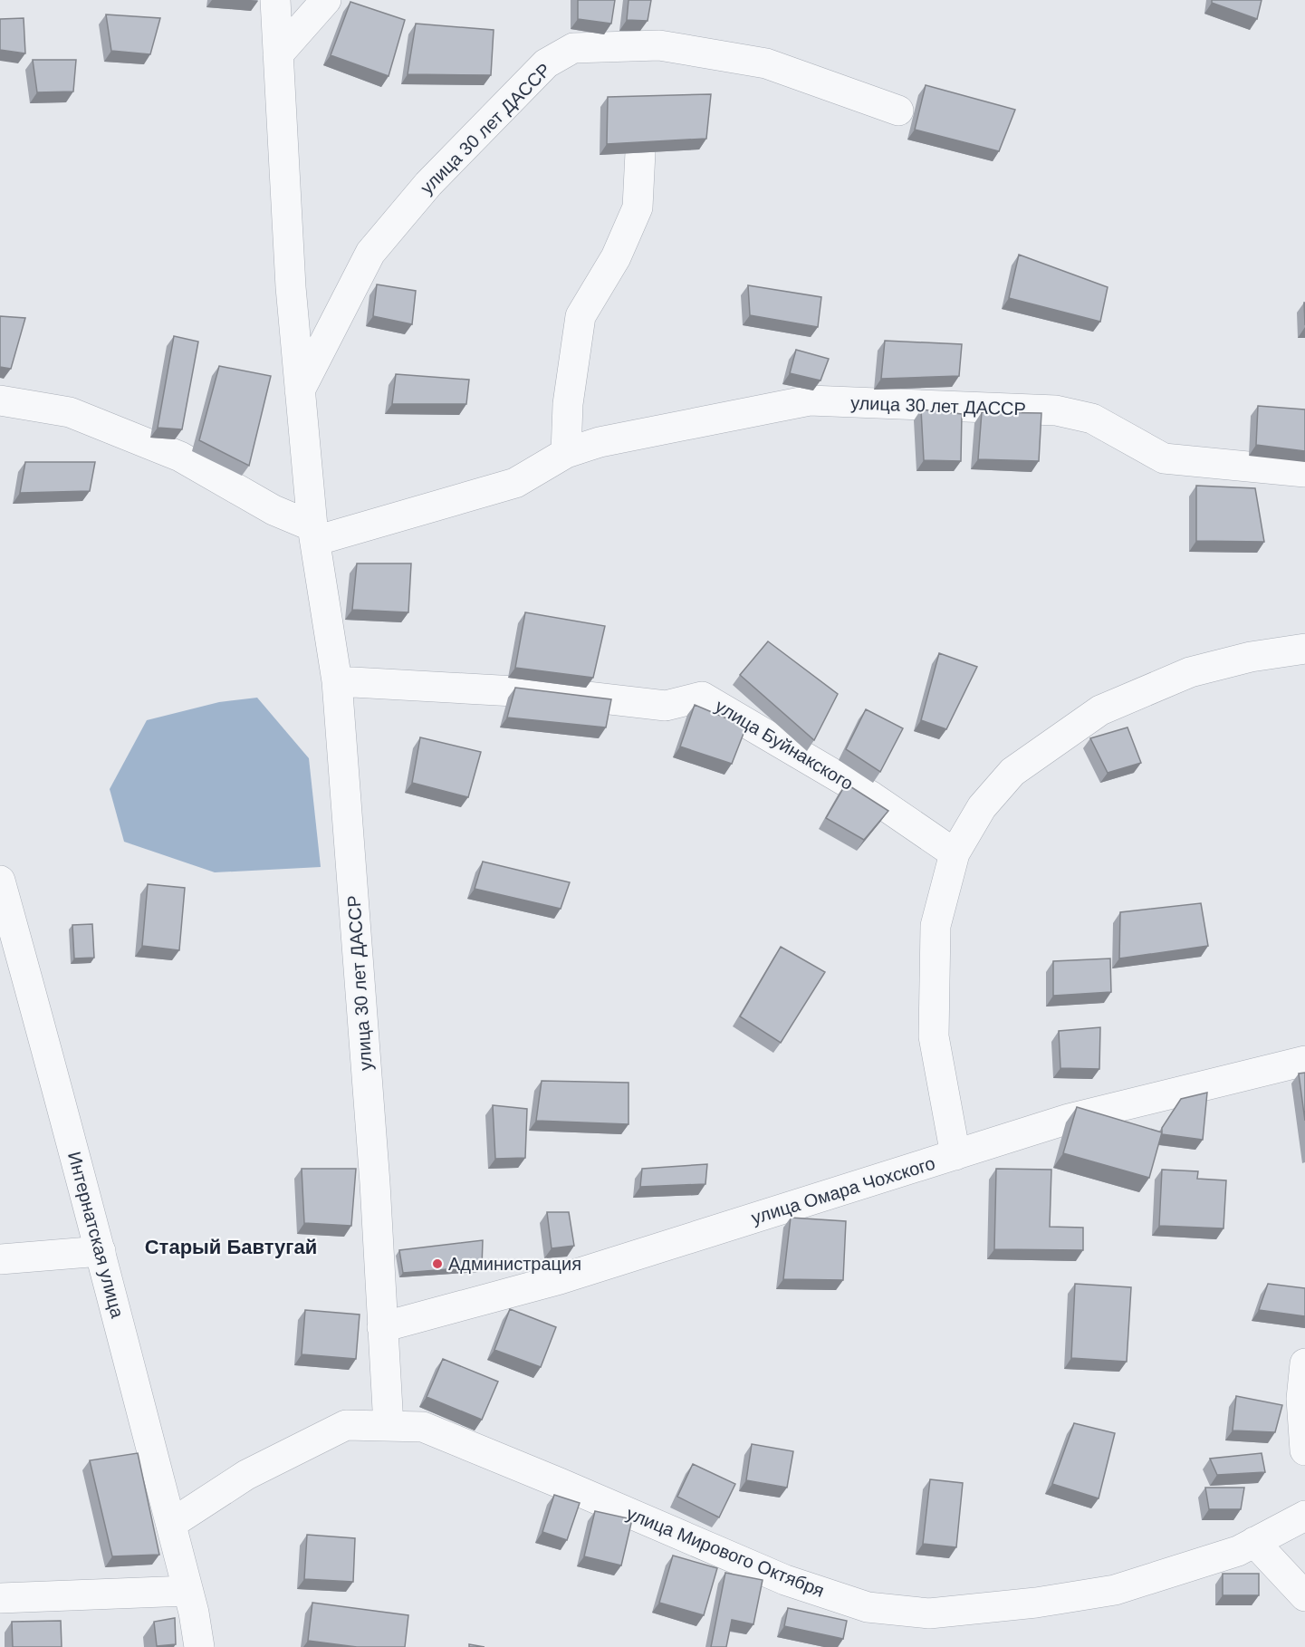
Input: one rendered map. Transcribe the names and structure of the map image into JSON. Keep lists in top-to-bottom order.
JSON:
{
  "streets": {
    "street": [
      "улица 30 лет ДАССР",
      "улица Буйнакского",
      "улица Омара Чохского",
      "Интернатская улица",
      "улица Мирового Октября"
    ]
  },
  "crossings": [
    ["улица 30 лет ДАССР", "улица Буйнакского"],
    ["улица 30 лет ДАССР", "улица Омара Чохского"],
    ["улица 30 лет ДАССР", "улица Мирового Октября"],
    ["Интернатская улица", "улица Мирового Октября"]
  ],
  "districts": ["Старый Бавтугай"],
  "places": ["Администрация"]
}
